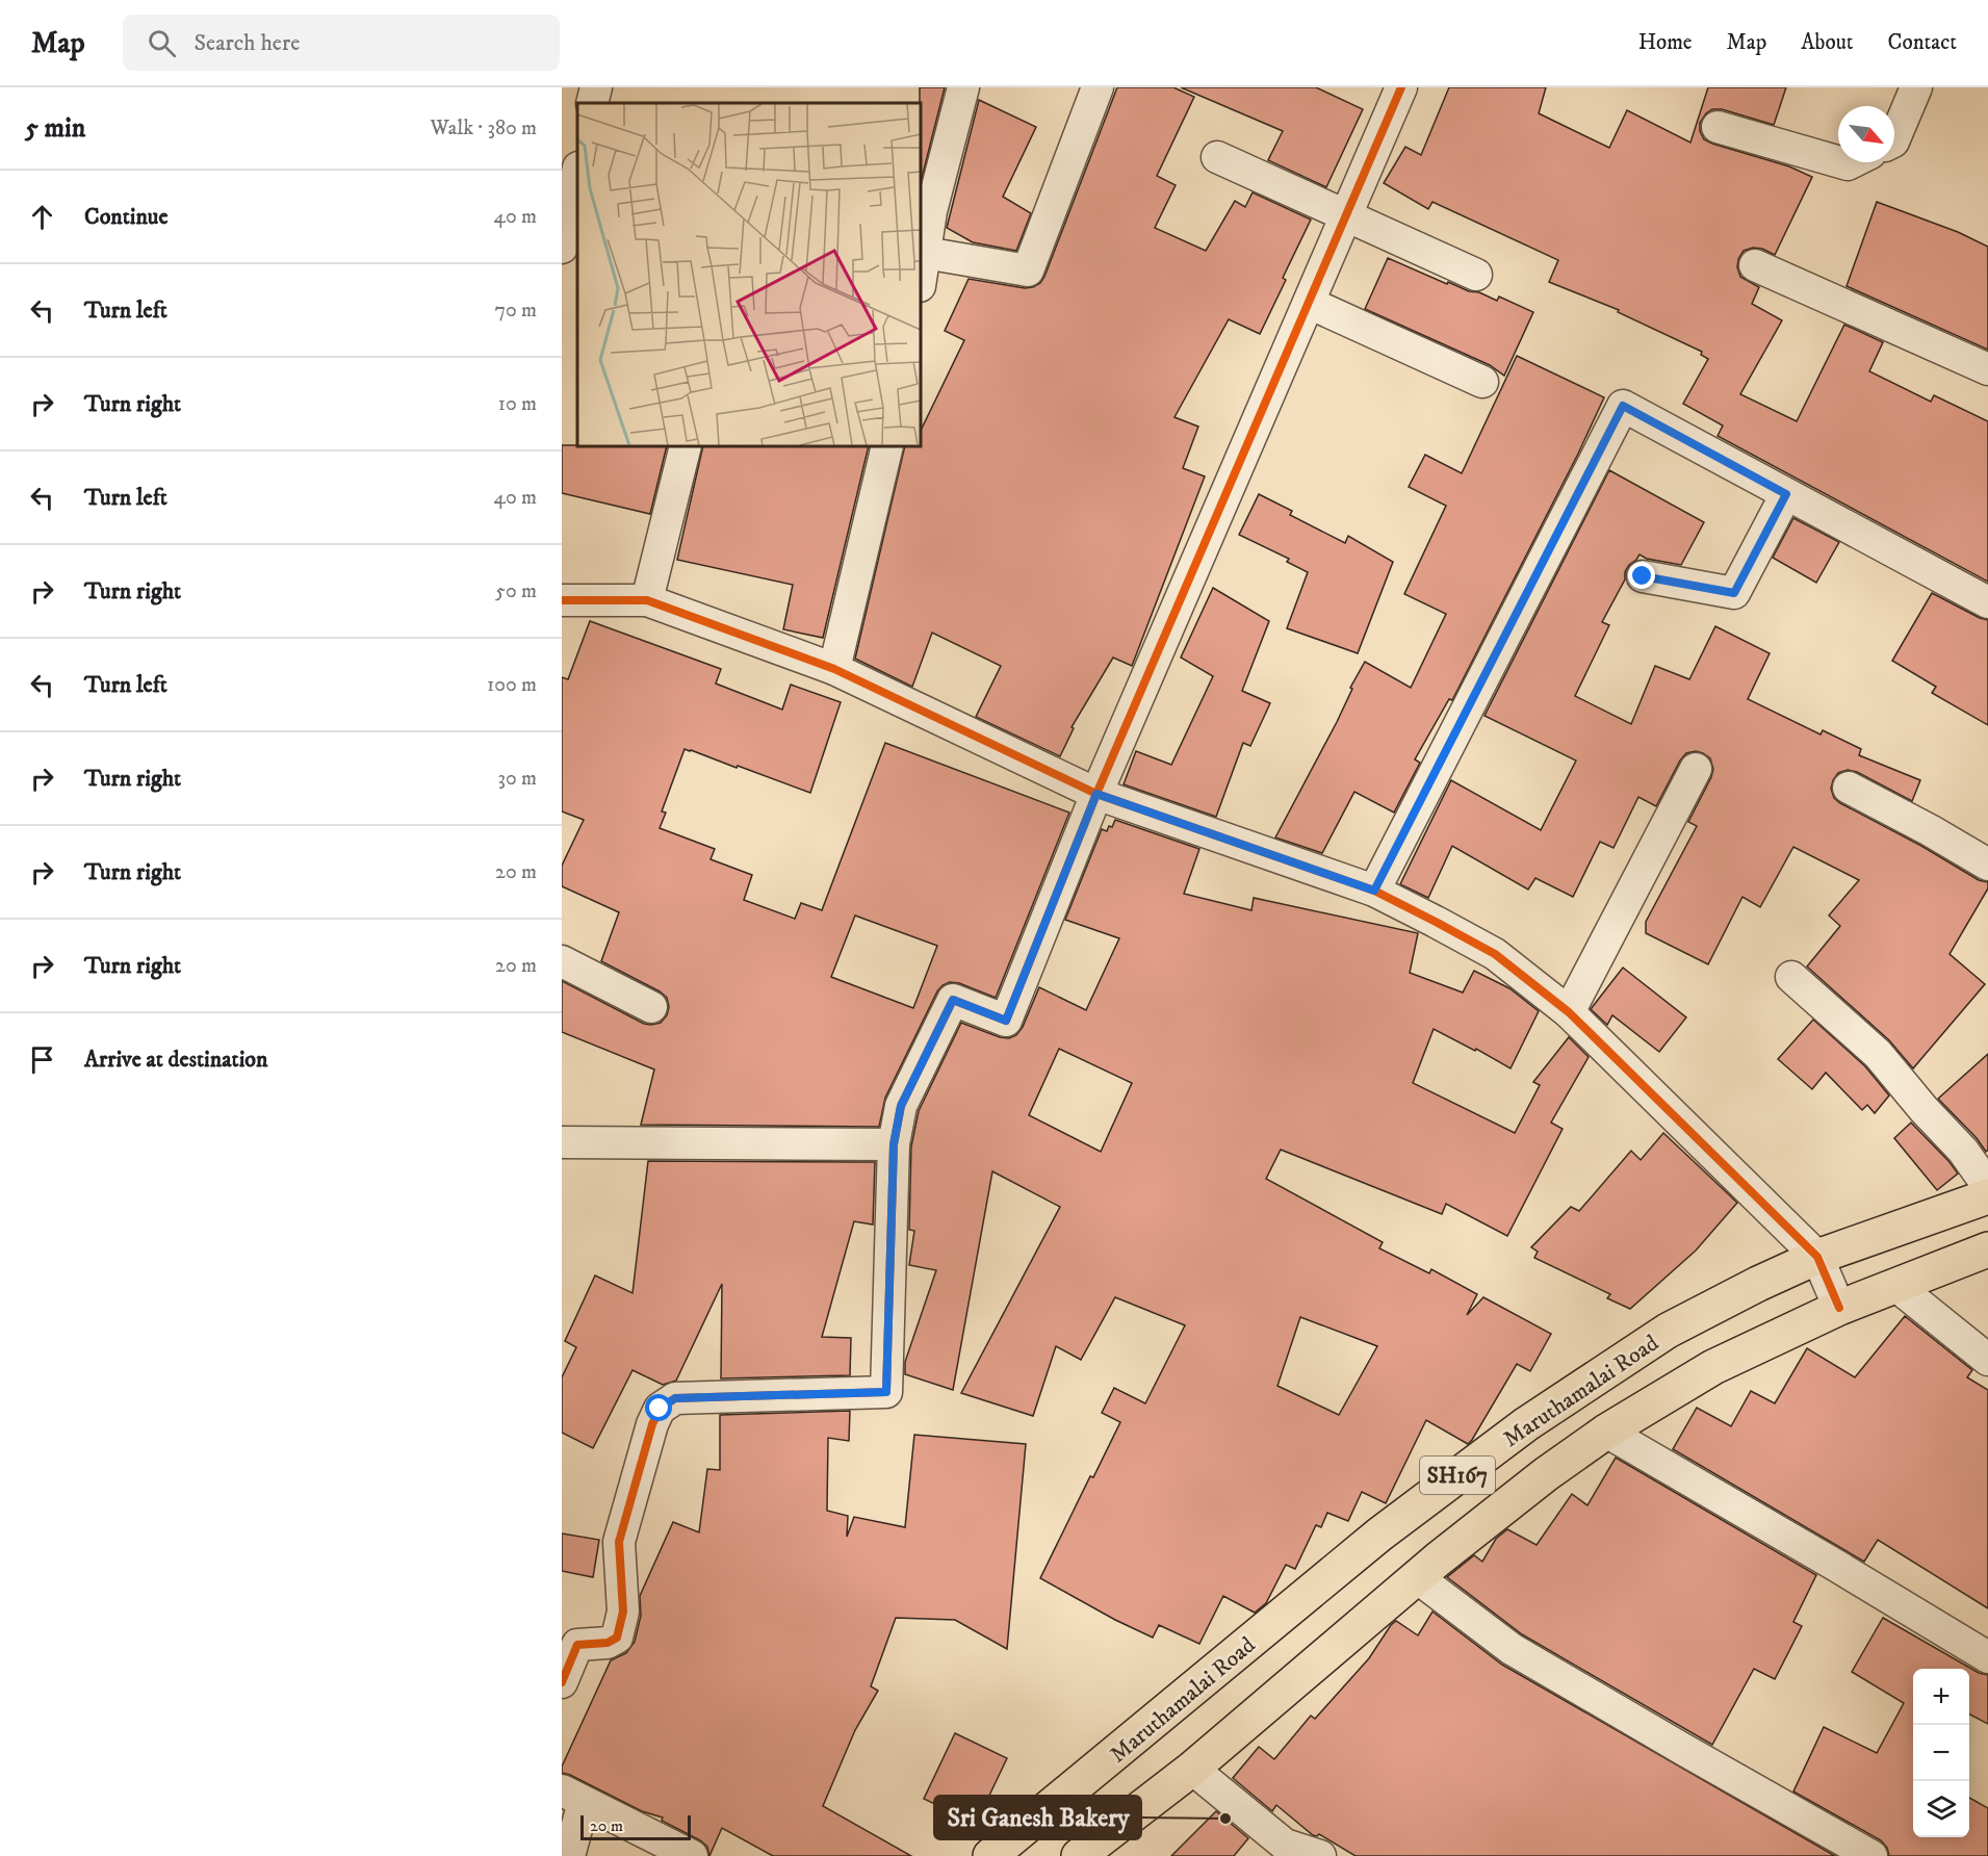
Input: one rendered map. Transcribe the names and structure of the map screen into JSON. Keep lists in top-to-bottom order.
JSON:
{
  "streets": {
    "main road": ["Maruthamalai Road", "SH167"]
  },
  "places": ["Sri Ganesh Bakery"],
  "scale_bar": "20 m",
  "north": "bottom right",
  "page": {
    "header": "Map",
    "search": "Search here",
    "nav": [
      "Home",
      "Map",
      "About",
      "Contact"
    ],
    "heading": ["5 min", "Walk · 380 m"],
    "list": [
      ["Continue", "40 m"],
      ["Turn left", "70 m"],
      ["Turn right", "10 m"],
      ["Turn left", "40 m"],
      ["Turn right", "50 m"],
      ["Turn left", "100 m"],
      ["Turn right", "30 m"],
      ["Turn right", "20 m"],
      ["Turn right", "20 m"],
      "Arrive at destination"
    ],
    "map_buttons": ["+", "−"],
    "scale": "20 m"
  }
}
